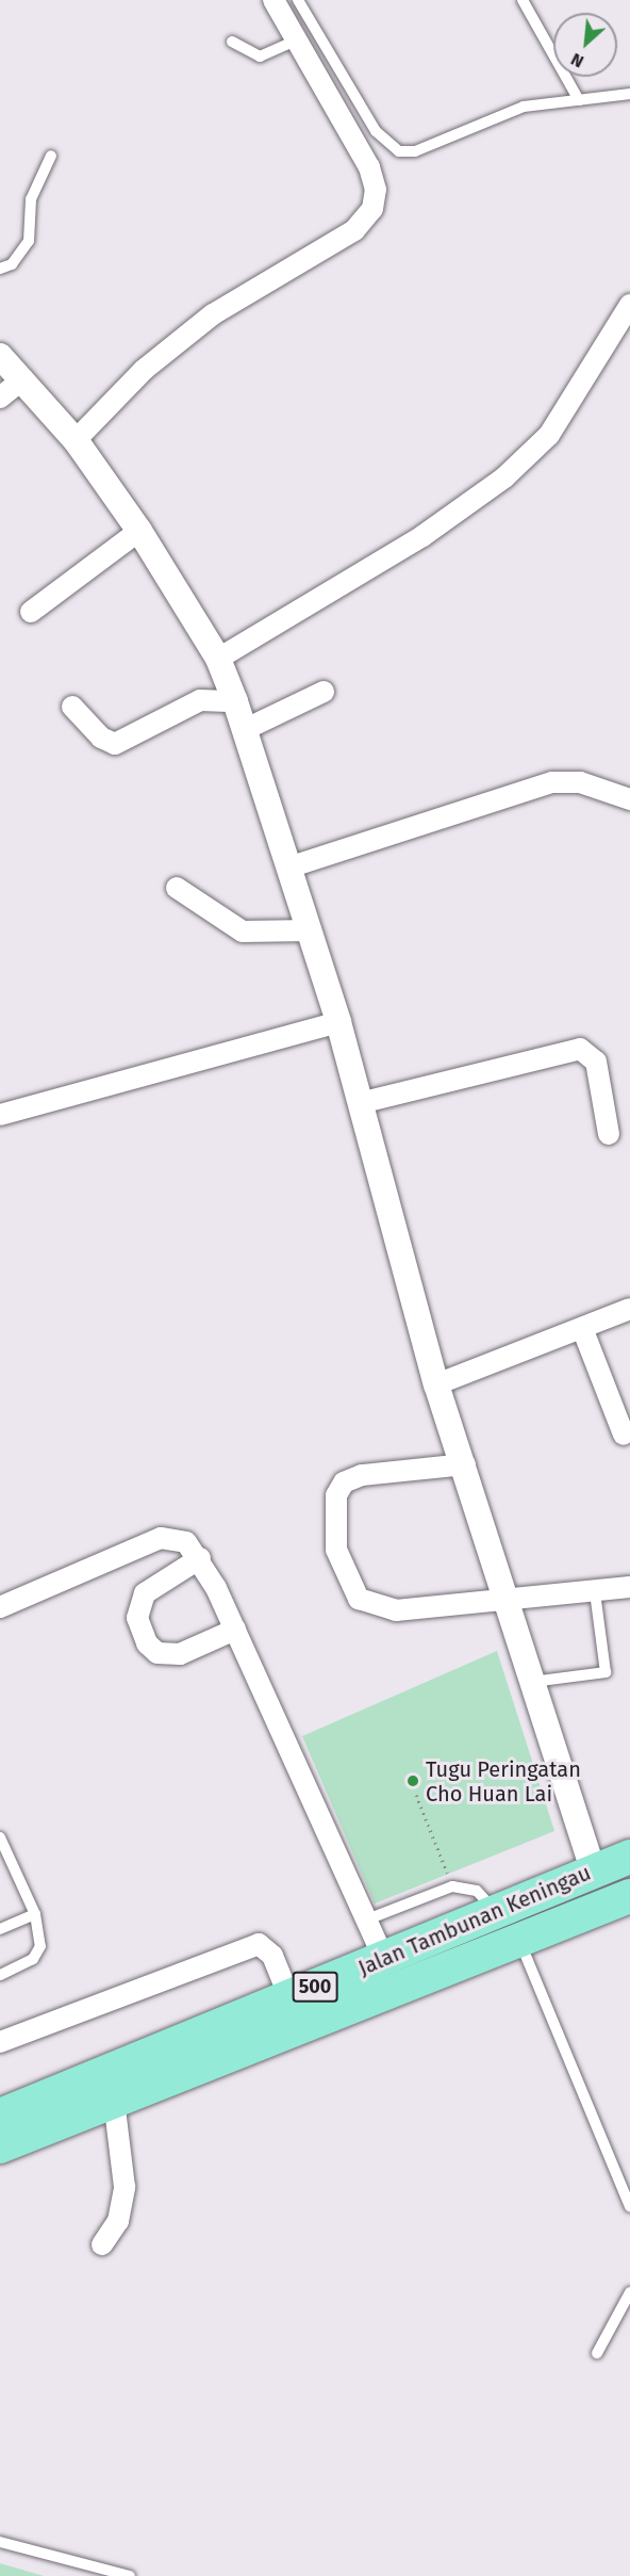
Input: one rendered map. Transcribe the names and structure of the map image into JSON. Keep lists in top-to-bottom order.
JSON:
{
  "streets": {
    "main road": ["Jalan Tambunan Keningau", "500"]
  },
  "places": ["Tugu Peringatan Cho Huan Lai"],
  "north": "bottom left"
}
